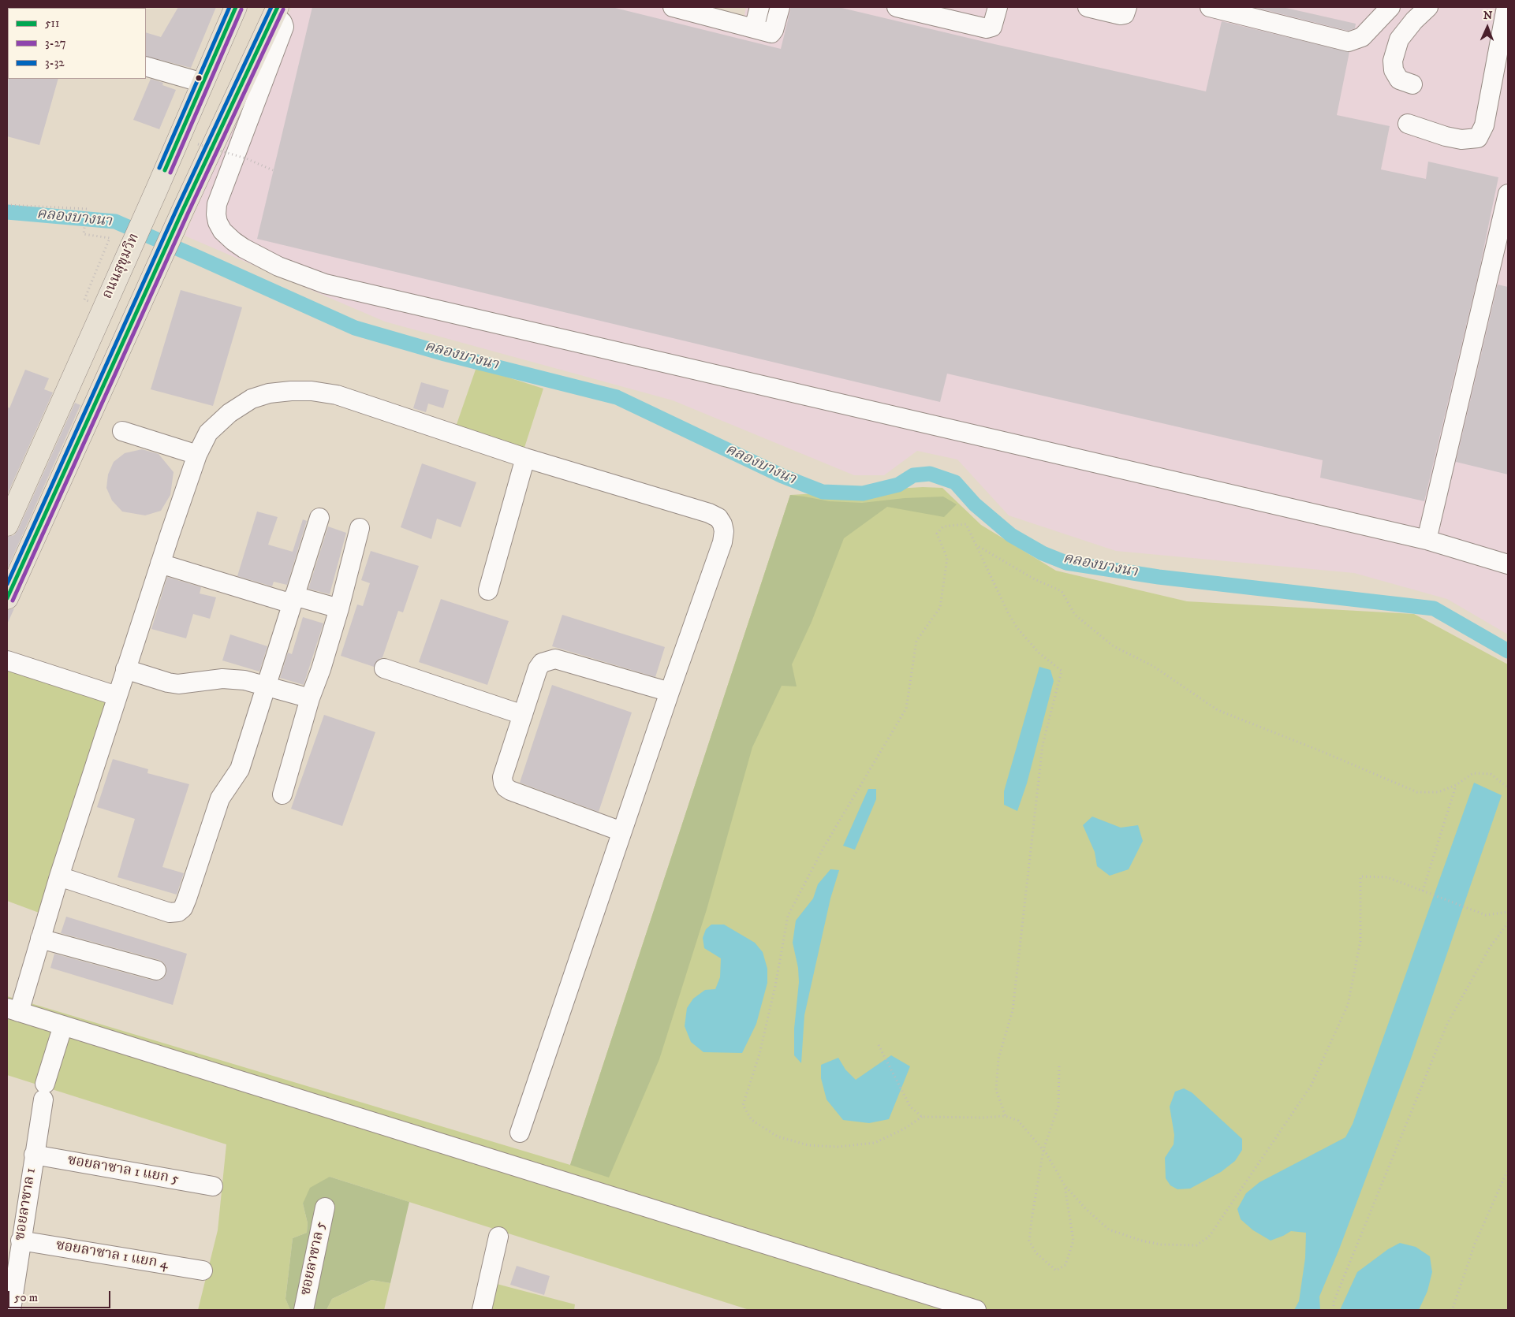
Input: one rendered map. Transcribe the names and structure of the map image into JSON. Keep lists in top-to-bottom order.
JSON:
{
  "streets": {
    "highway": ["ถนนสุขุมวิท"],
    "street": [
      "ซอยลาซาล 1 แยก 5",
      "ซอยลาซาล 1",
      "ซอยลาซาล 1 แยก 4",
      "ซอยลาซาล 5"
    ]
  },
  "crossings": [
    ["ซอยลาซาล 1 แยก 5", "ซอยลาซาล 1"],
    ["ซอยลาซาล 1", "ซอยลาซาล 1 แยก 4"]
  ],
  "water": ["คลองบางนา"],
  "lines": ["transit line 511", "transit line 3-32", "transit line 3-27"],
  "legend": ["511", "3-27", "3-32"],
  "scale_bar": "50 m",
  "north": "top"
}
